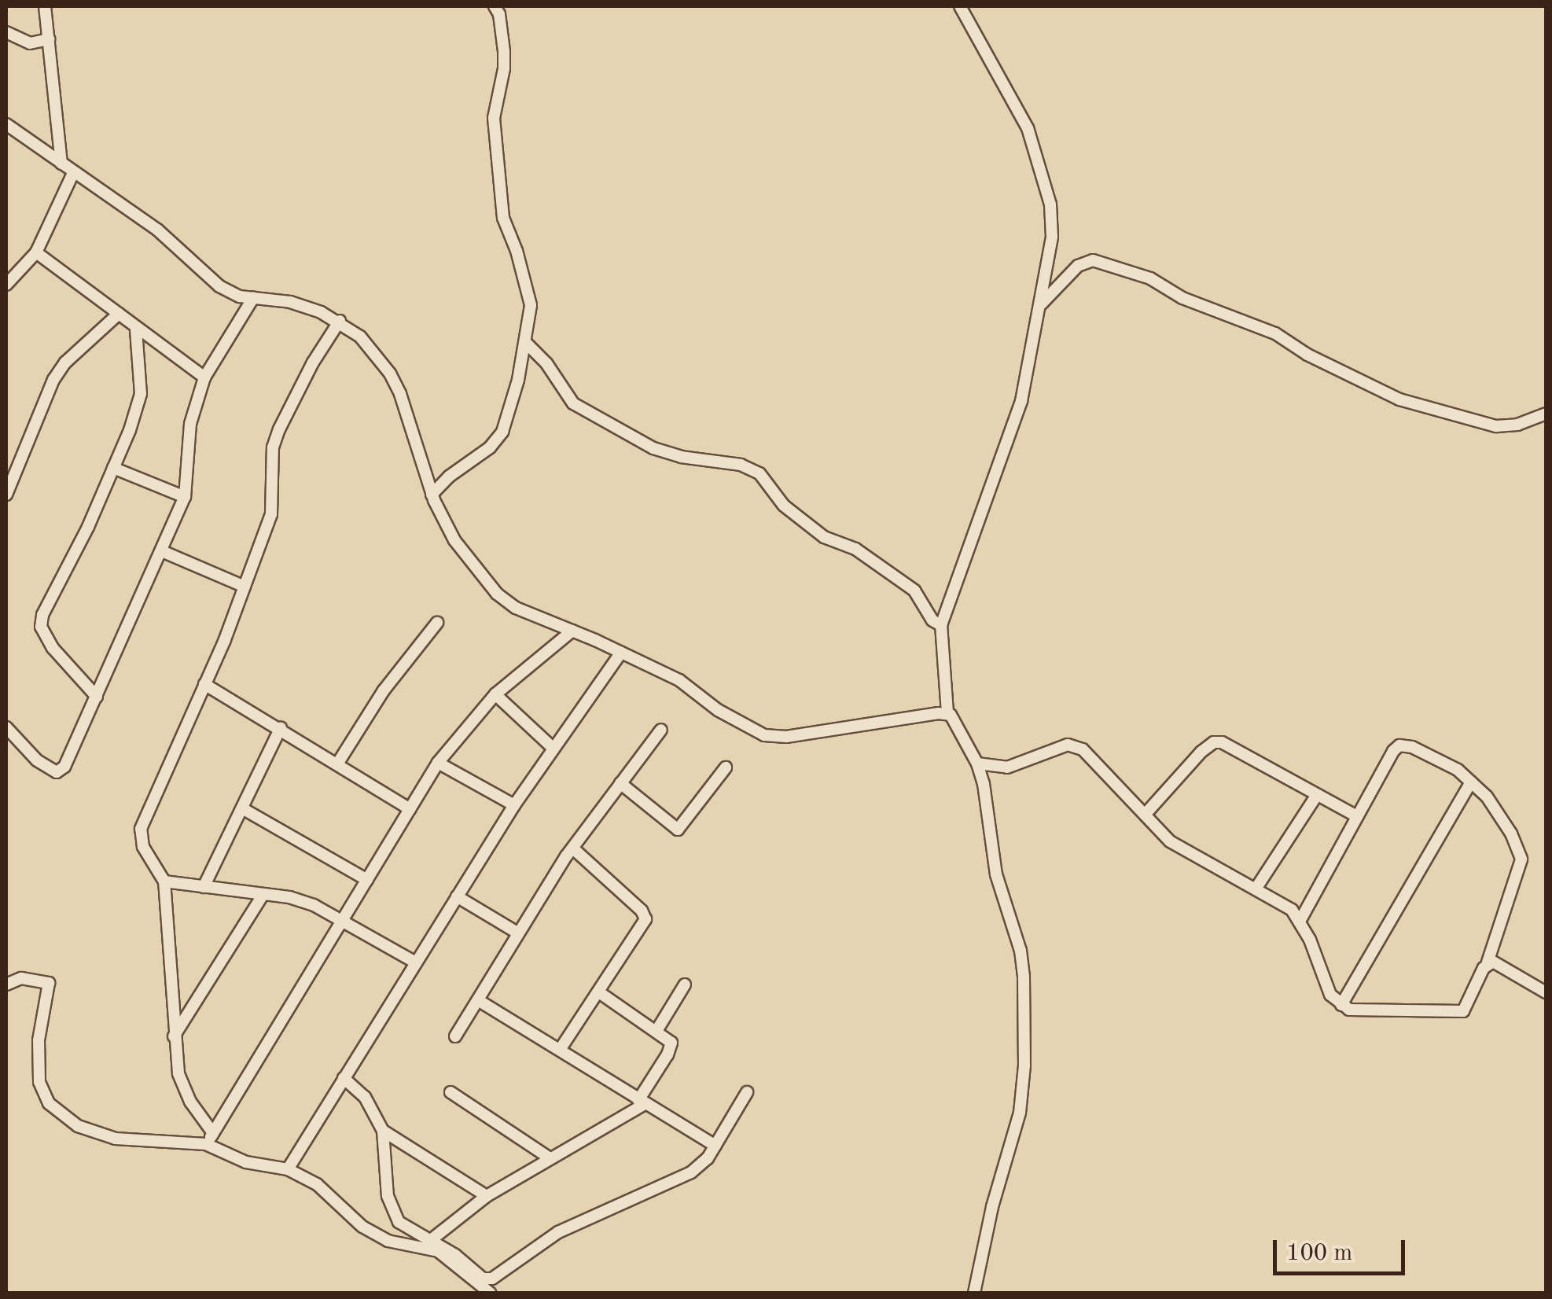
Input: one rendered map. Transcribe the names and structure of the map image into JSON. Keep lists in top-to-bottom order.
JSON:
{
  "scale_bar": "100 m"
}
